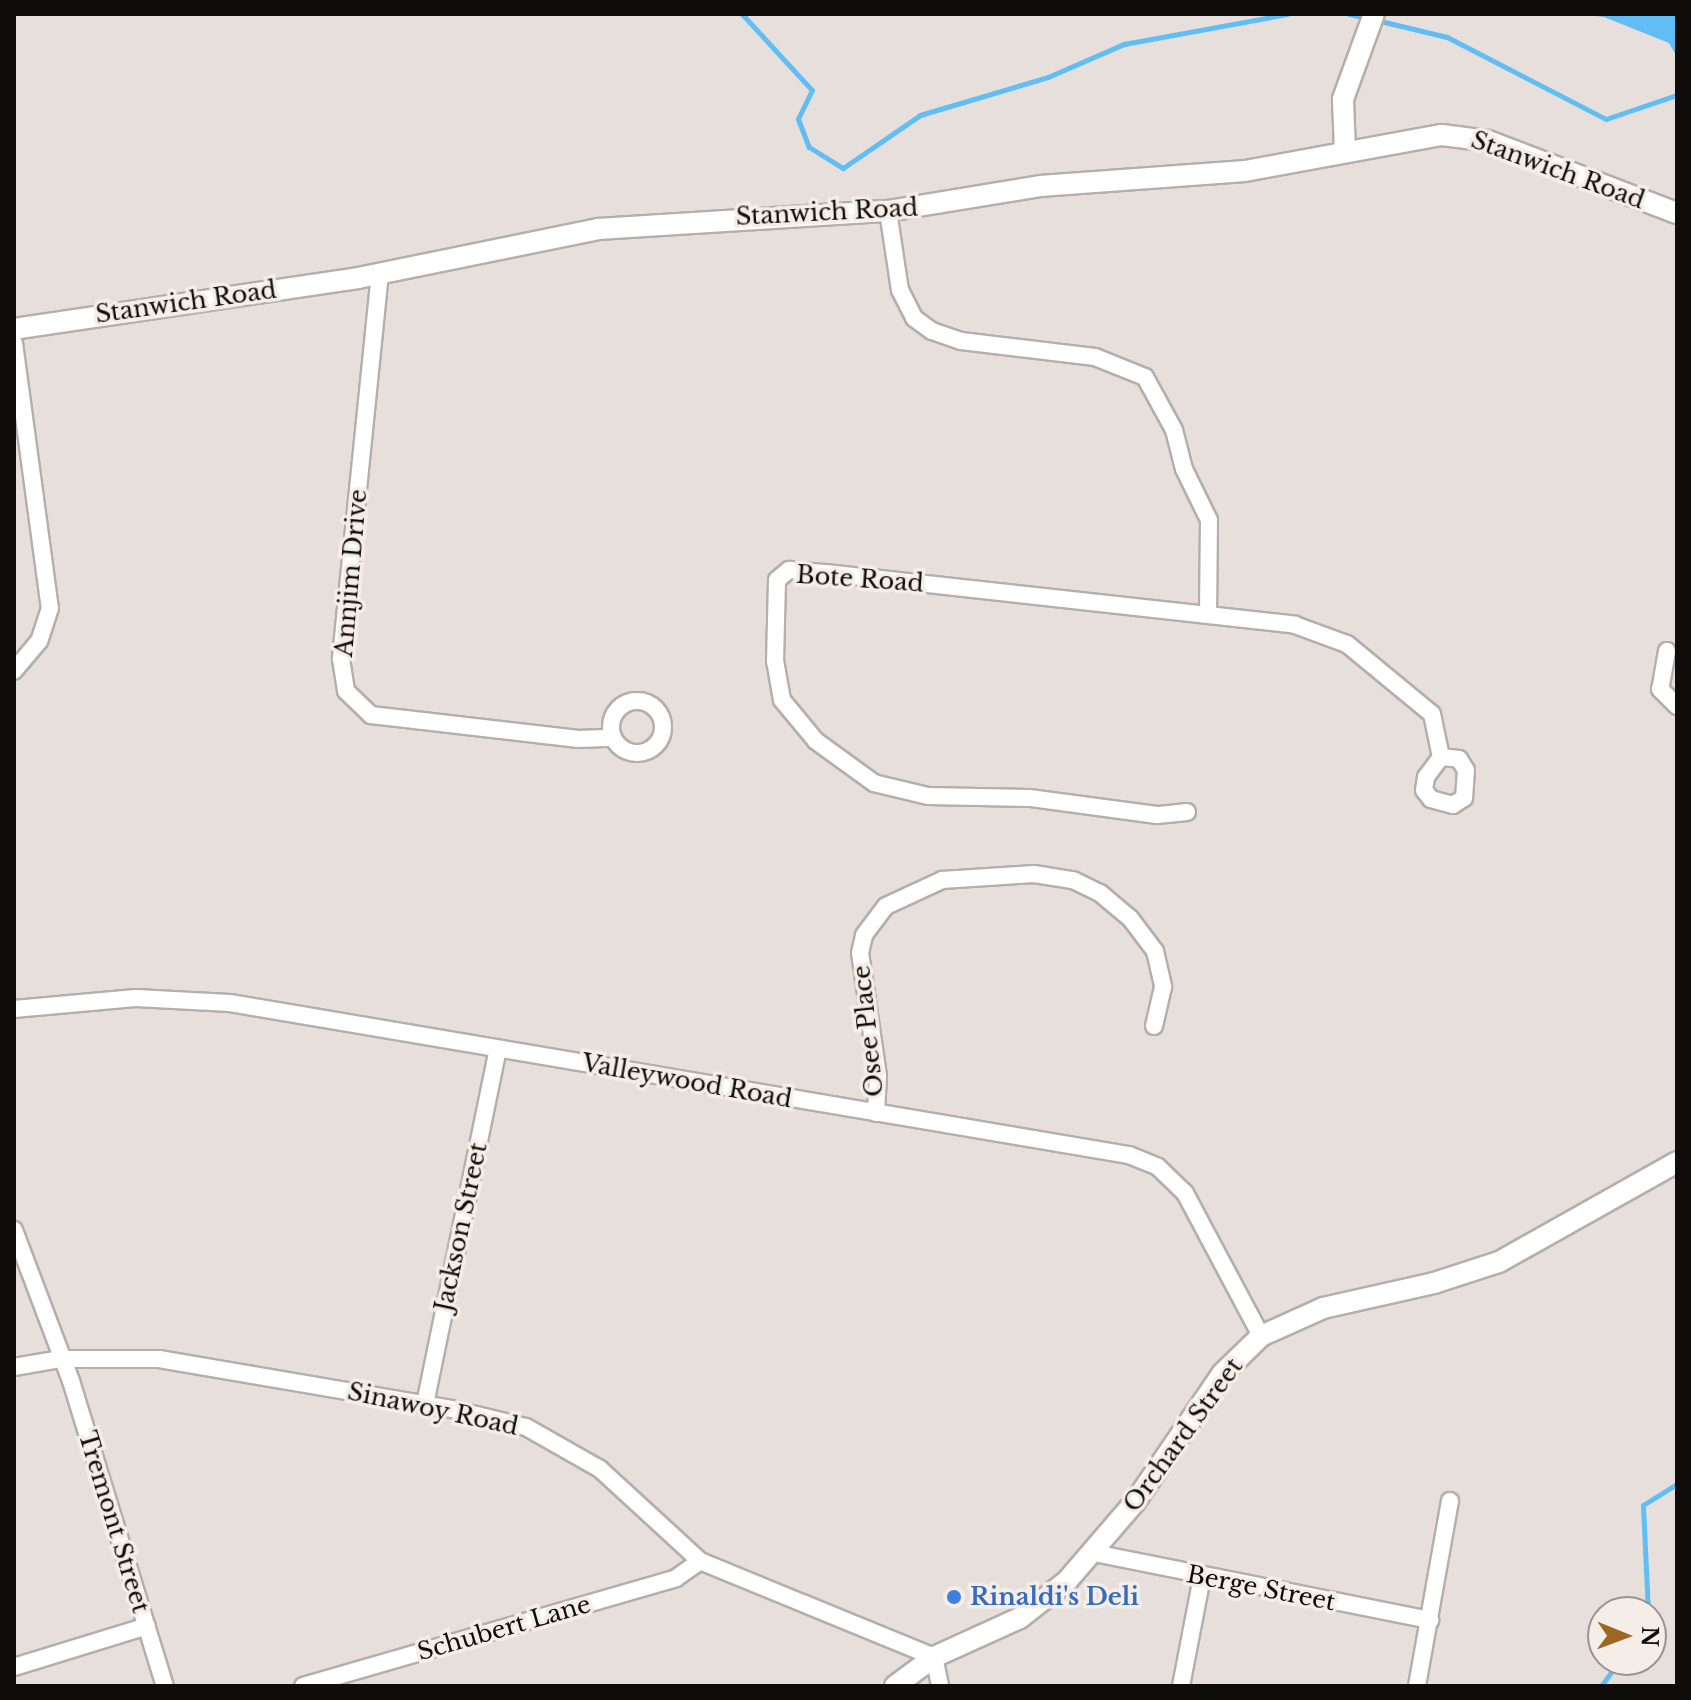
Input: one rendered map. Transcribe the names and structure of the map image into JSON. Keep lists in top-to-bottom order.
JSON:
{
  "streets": {
    "street": [
      "Stanwich Road",
      "Annjim Drive",
      "Bote Road",
      "Osee Place",
      "Valleywood Road",
      "Jackson Street",
      "Sinawoy Road",
      "Orchard Street",
      "Tremont Street",
      "Berge Street",
      "Schubert Lane"
    ]
  },
  "crossings": [
    ["Stanwich Road", "Annjim Drive"],
    ["Osee Place", "Valleywood Road"],
    ["Valleywood Road", "Jackson Street"],
    ["Valleywood Road", "Orchard Street"],
    ["Jackson Street", "Sinawoy Road"],
    ["Sinawoy Road", "Orchard Street"],
    ["Sinawoy Road", "Tremont Street"],
    ["Sinawoy Road", "Schubert Lane"],
    ["Orchard Street", "Berge Street"]
  ],
  "places": ["Rinaldi's Deli"],
  "north": "right"
}
